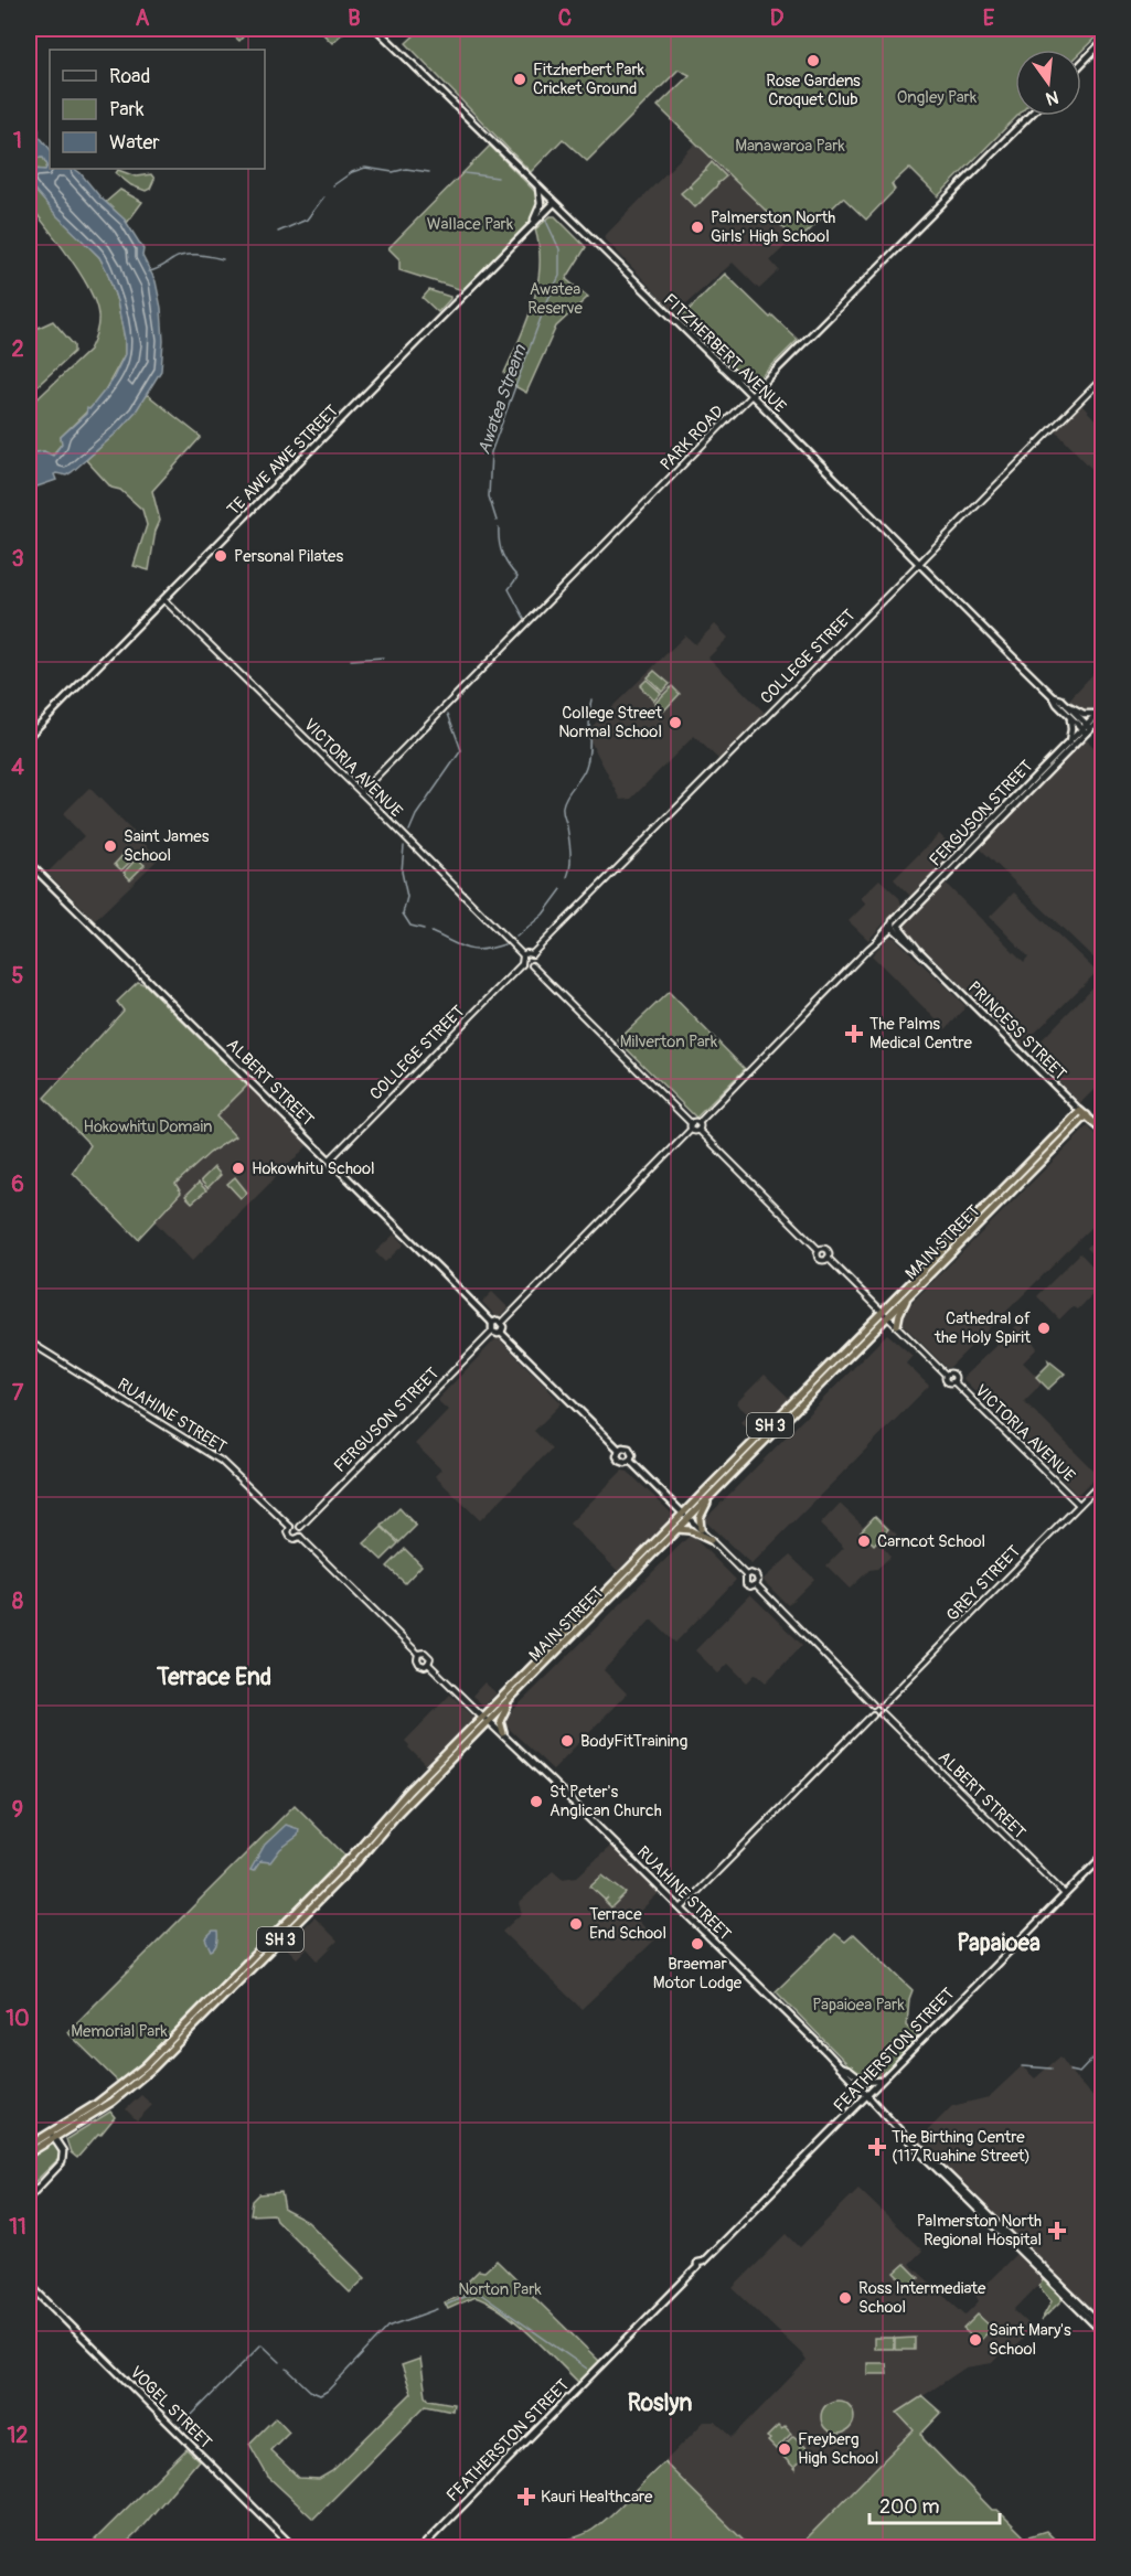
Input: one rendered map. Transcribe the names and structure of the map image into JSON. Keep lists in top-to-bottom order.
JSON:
{
  "streets": {
    "highway": ["PRINCESS STREET", "MAIN STREET", "SH 3"],
    "main road": [
      "FITZHERBERT AVENUE",
      "PARK ROAD",
      "TE AWE AWE STREET",
      "FERGUSON STREET",
      "ALBERT STREET",
      "RUAHINE STREET",
      "FEATHERSTON STREET",
      "VOGEL STREET"
    ],
    "street": ["COLLEGE STREET", "VICTORIA AVENUE", "GREY STREET"]
  },
  "crossings": [
    ["FITZHERBERT AVENUE", "PARK ROAD"],
    ["FITZHERBERT AVENUE", "TE AWE AWE STREET"],
    ["FITZHERBERT AVENUE", "COLLEGE STREET"],
    ["FITZHERBERT AVENUE", "FERGUSON STREET"],
    ["PARK ROAD", "VICTORIA AVENUE"],
    ["TE AWE AWE STREET", "VICTORIA AVENUE"],
    ["COLLEGE STREET", "VICTORIA AVENUE"],
    ["COLLEGE STREET", "ALBERT STREET"],
    ["VICTORIA AVENUE", "GREY STREET"],
    ["FERGUSON STREET", "PRINCESS STREET"],
    ["FERGUSON STREET", "ALBERT STREET"],
    ["FERGUSON STREET", "RUAHINE STREET"],
    ["PRINCESS STREET", "MAIN STREET"],
    ["ALBERT STREET", "GREY STREET"],
    ["ALBERT STREET", "FEATHERSTON STREET"],
    ["MAIN STREET", "RUAHINE STREET"],
    ["MAIN STREET", "SH 3"],
    ["RUAHINE STREET", "FEATHERSTON STREET"]
  ],
  "districts": ["Terrace End", "Papaioea", "Roslyn"],
  "water": ["Awatea Stream"],
  "parks": [
    "Ongley Park",
    "Manawaroa Park",
    "Wallace Park",
    "Awatea Reserve",
    "Milverton Park",
    "Hokowhitu Domain",
    "Papaioea Park",
    "Memorial Park",
    "Norton Park"
  ],
  "places": {
    "other": [
      "Rose Gardens Croquet Club",
      "Fitzherbert Park Cricket Ground",
      "Palmerston North Girls' High School",
      "Personal Pilates",
      "College Street Normal School",
      "Saint James School",
      "Hokowhitu School",
      "Cathedral of the Holy Spirit",
      "Carncot School",
      "BodyFitTraining",
      "St Peter's Anglican Church",
      "Terrace End School",
      "Braemar Motor Lodge",
      "Ross Intermediate School",
      "Saint Mary's School",
      "Freyberg High School"
    ],
    "health": [
      "The Palms Medical Centre",
      "The Birthing Centre (117 Ruahine Street)",
      "Palmerston North Regional Hospital",
      "Kauri Healthcare"
    ]
  },
  "legend": ["Road", "Park", "Water"],
  "scale_bar": "200 m",
  "north": "bottom",
  "grid": {
    "columns": [
      "A",
      "B",
      "C",
      "D",
      "E"
    ],
    "rows": [
      "1",
      "2",
      "3",
      "4",
      "5",
      "6",
      "7",
      "8",
      "9",
      "10",
      "11",
      "12"
    ]
  }
}
